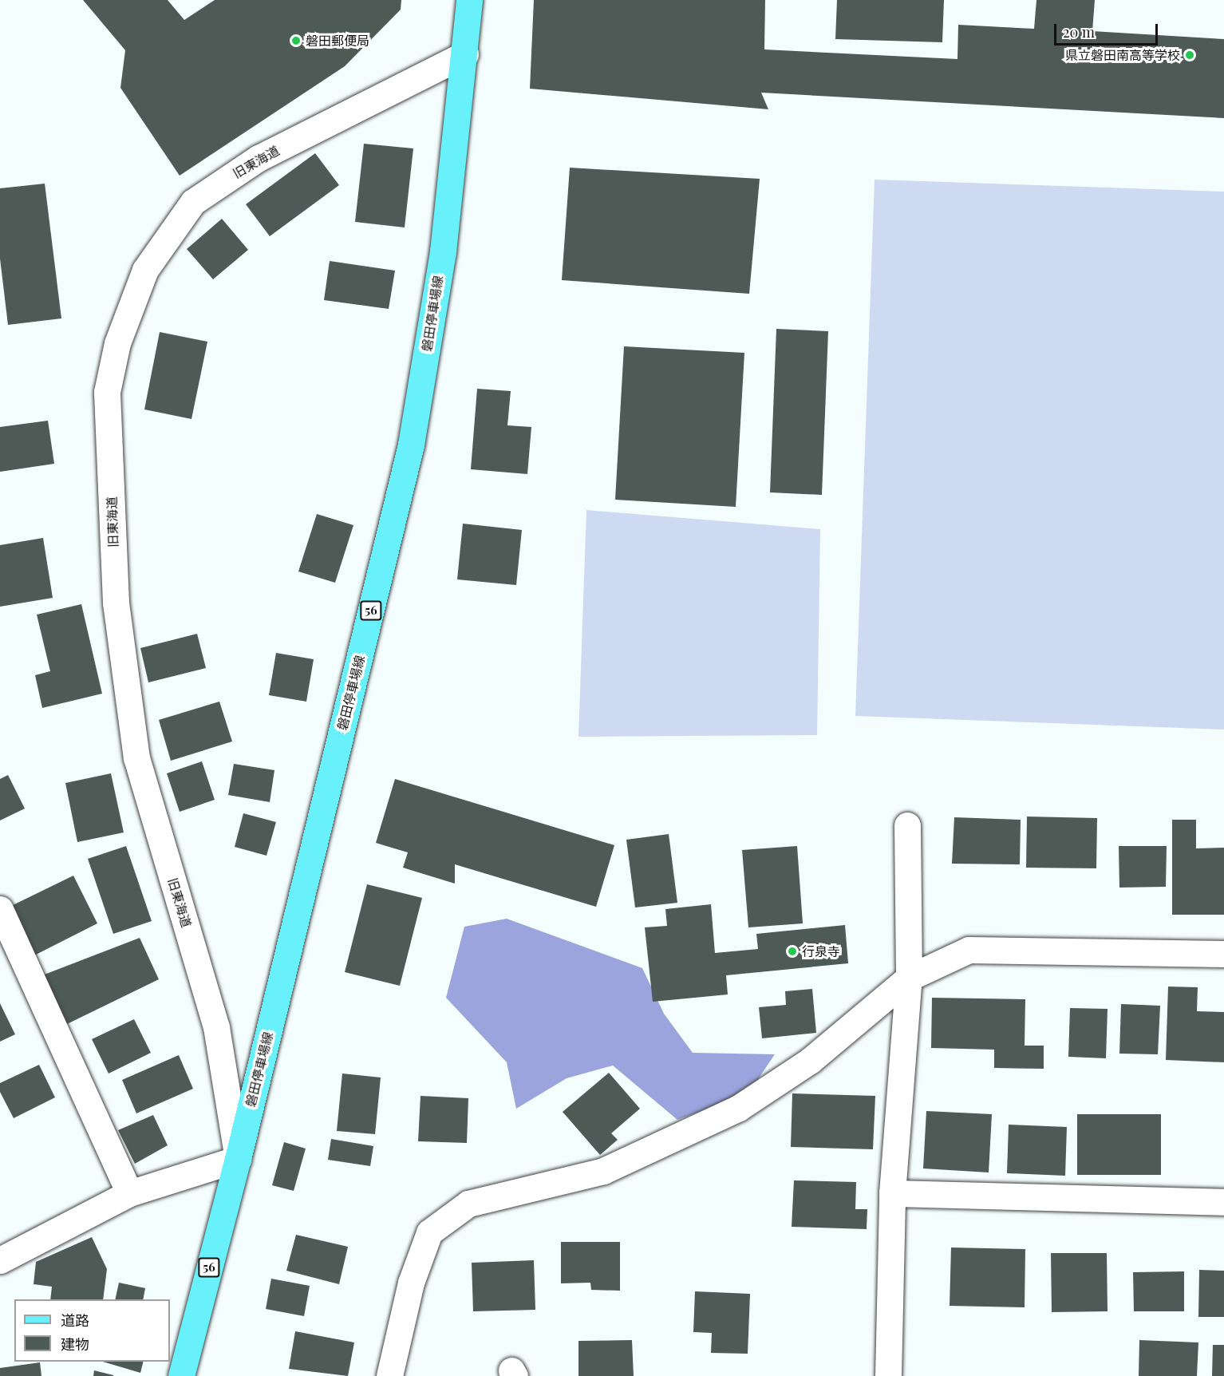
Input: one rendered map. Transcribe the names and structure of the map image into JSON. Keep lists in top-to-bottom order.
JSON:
{
  "streets": {
    "main road": ["磐田停車場線", "56"],
    "street": ["旧東海道"]
  },
  "crossings": [
    ["旧東海道", "磐田停車場線"]
  ],
  "places": ["磐田郵便局", "県立磐田南高等学校", "行泉寺"],
  "legend": ["道路", "建物"],
  "scale_bar": "20 m"
}
